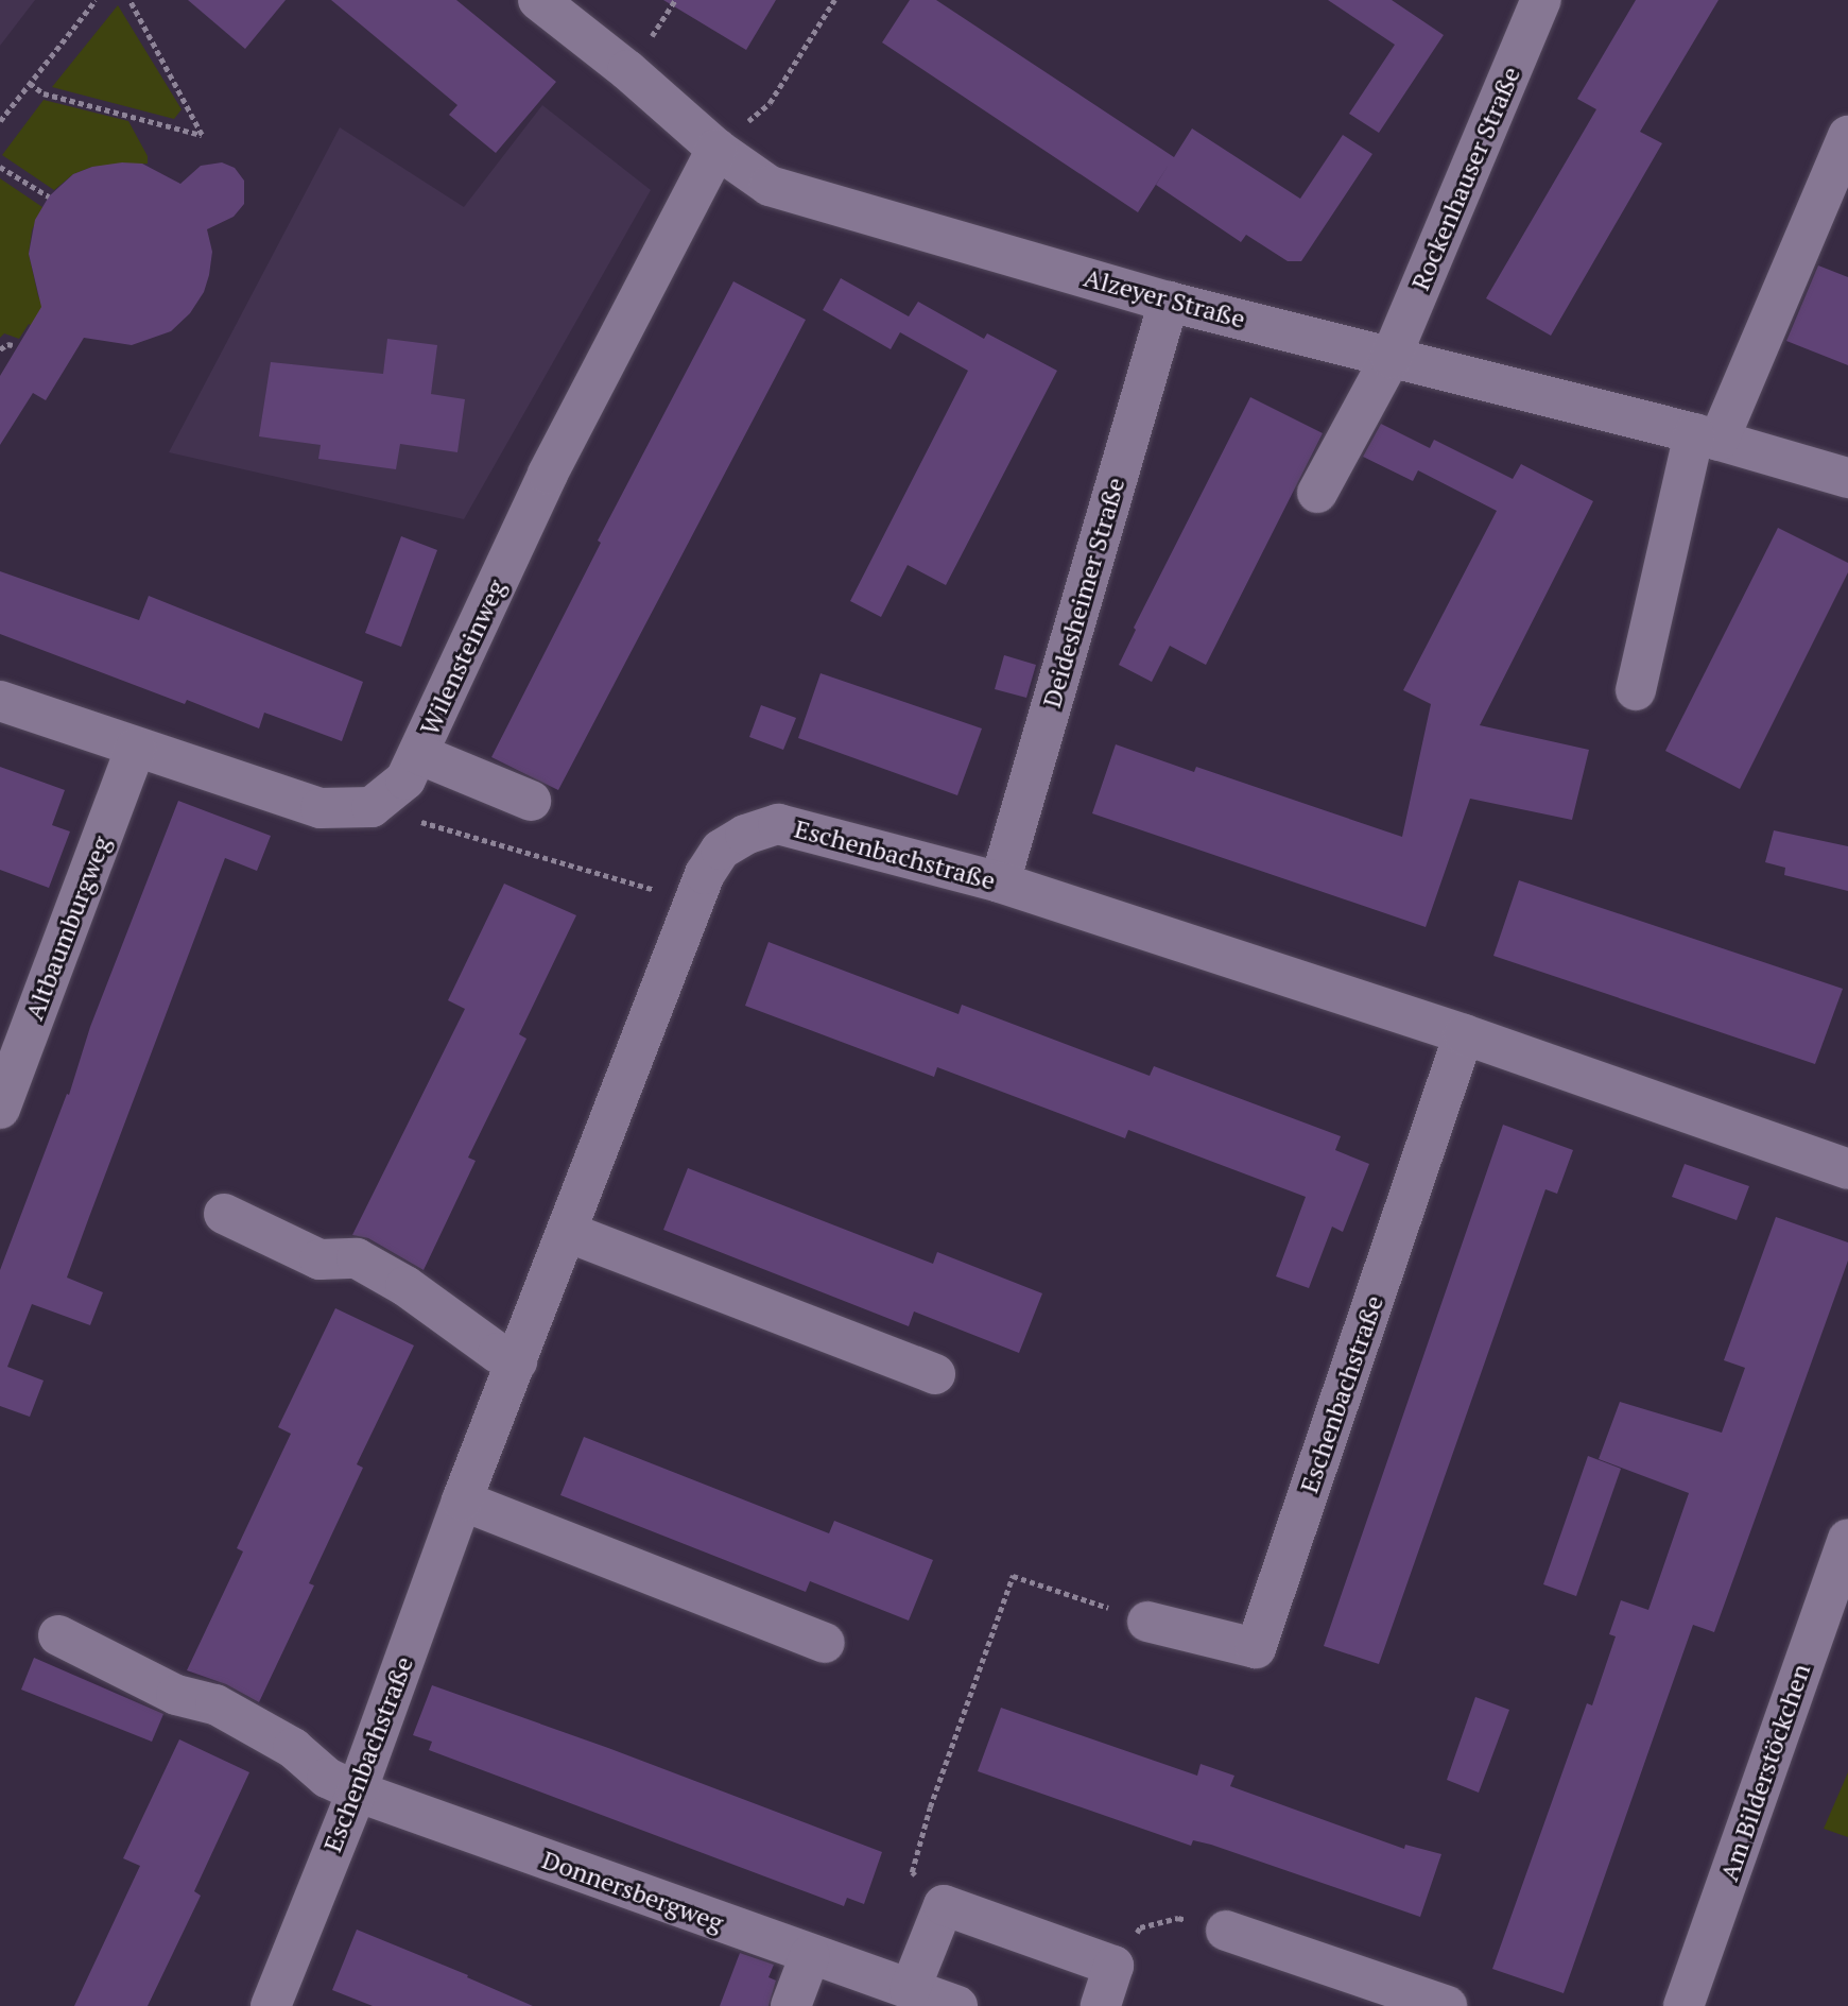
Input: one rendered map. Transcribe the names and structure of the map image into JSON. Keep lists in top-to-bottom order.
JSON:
{
  "streets": {
    "street": [
      "Rockenhauser Straße",
      "Alzeyer Straße",
      "Deidesheimer Straße",
      "Wilensteinweg",
      "Eschenbachstraße",
      "Altbaumburgweg",
      "Am Bilderstöckchen",
      "Donnersbergweg"
    ]
  },
  "crossings": [
    ["Rockenhauser Straße", "Alzeyer Straße"],
    ["Alzeyer Straße", "Deidesheimer Straße"],
    ["Alzeyer Straße", "Wilensteinweg"],
    ["Deidesheimer Straße", "Eschenbachstraße"],
    ["Eschenbachstraße", "Donnersbergweg"]
  ]
}
